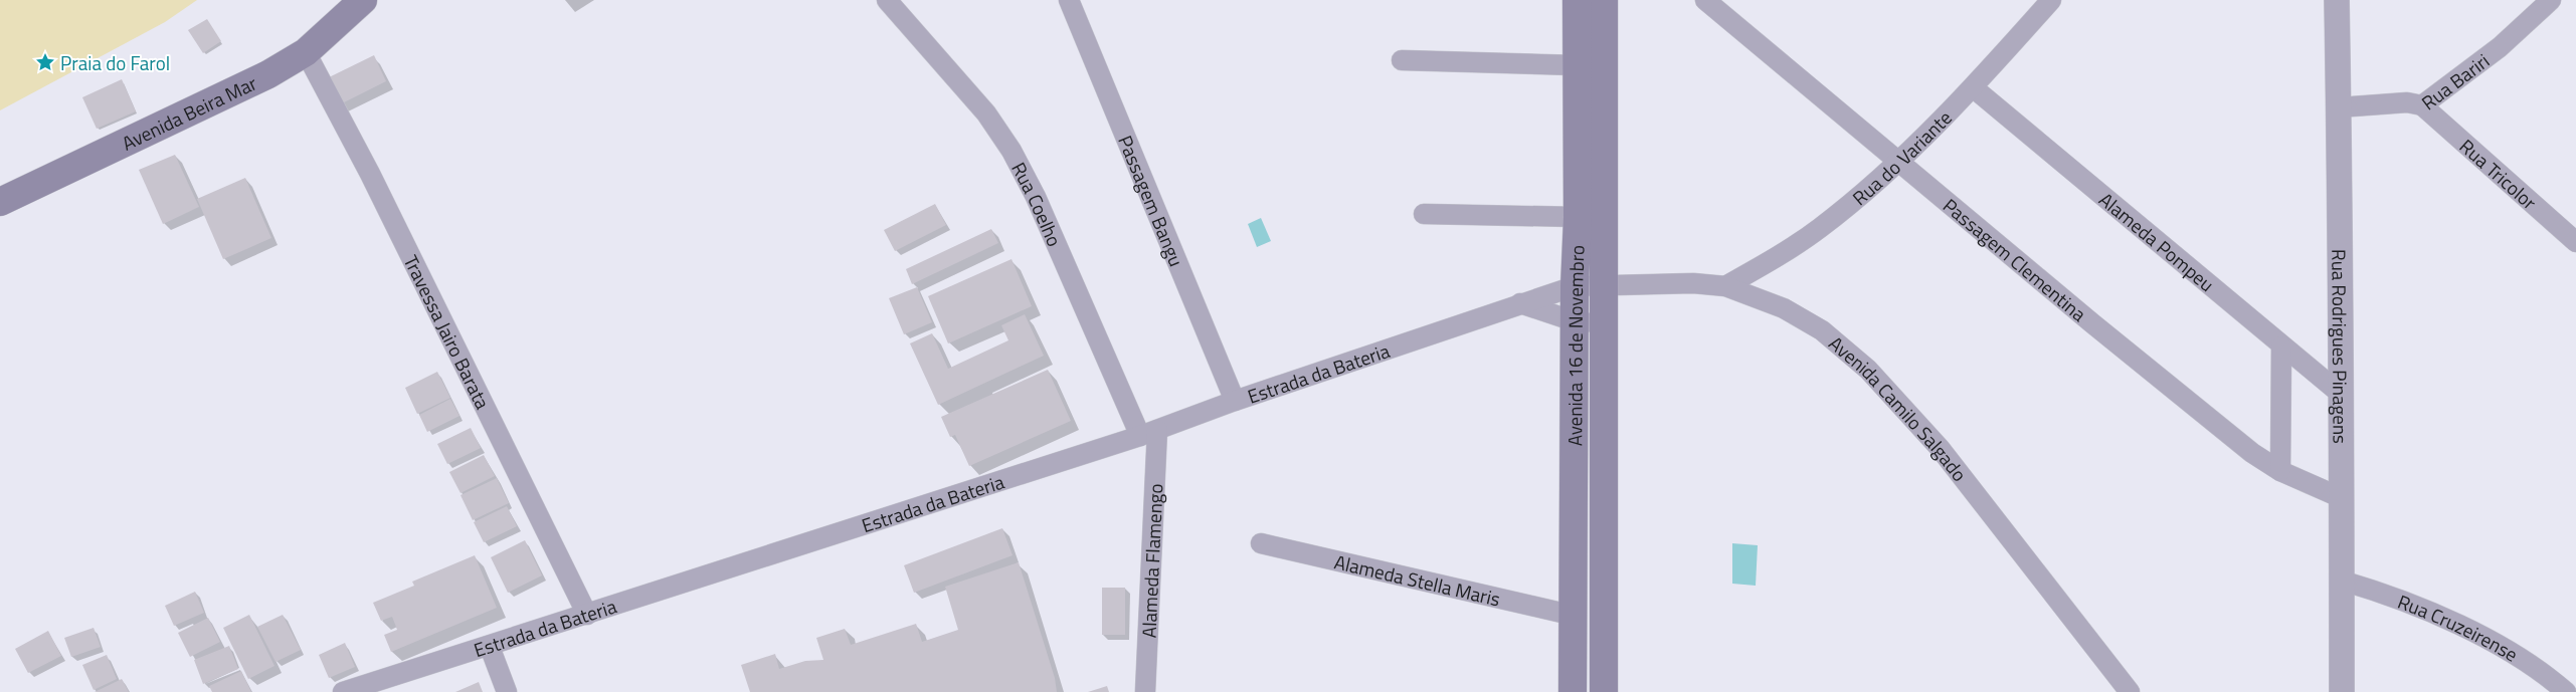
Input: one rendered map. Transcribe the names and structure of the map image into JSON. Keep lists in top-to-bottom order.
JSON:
{
  "streets": {
    "main road": ["Avenida Beira Mar", "Avenida 16 de Novembro"],
    "street": [
      "Rua Bariri",
      "Rua do Variante",
      "Rua Tricolor",
      "Passagem Bangu",
      "Rua Coelho",
      "Alameda Pompeu",
      "Passagem Clementina",
      "Travessa Jairo Barata",
      "Rua Rodrigues Pinagens",
      "Estrada da Bateria",
      "Avenida Camilo Salgado",
      "Alameda Flamengo",
      "Alameda Stella Maris",
      "Rua Cruzeirense"
    ]
  },
  "crossings": [
    ["Rua Bariri", "Rua Tricolor"],
    ["Rua Bariri", "Rua Rodrigues Pinagens"],
    ["Avenida Beira Mar", "Travessa Jairo Barata"],
    ["Rua do Variante", "Alameda Pompeu"],
    ["Rua do Variante", "Passagem Clementina"],
    ["Rua do Variante", "Avenida Camilo Salgado"],
    ["Passagem Bangu", "Estrada da Bateria"],
    ["Rua Coelho", "Estrada da Bateria"],
    ["Rua Coelho", "Alameda Flamengo"],
    ["Alameda Pompeu", "Rua Rodrigues Pinagens"],
    ["Passagem Clementina", "Rua Rodrigues Pinagens"],
    ["Travessa Jairo Barata", "Estrada da Bateria"],
    ["Avenida 16 de Novembro", "Estrada da Bateria"],
    ["Avenida 16 de Novembro", "Avenida Camilo Salgado"],
    ["Avenida 16 de Novembro", "Alameda Stella Maris"],
    ["Rua Rodrigues Pinagens", "Rua Cruzeirense"],
    ["Estrada da Bateria", "Avenida Camilo Salgado"],
    ["Estrada da Bateria", "Alameda Flamengo"]
  ],
  "places": {
    "place": ["Praia do Farol"]
  }
}
